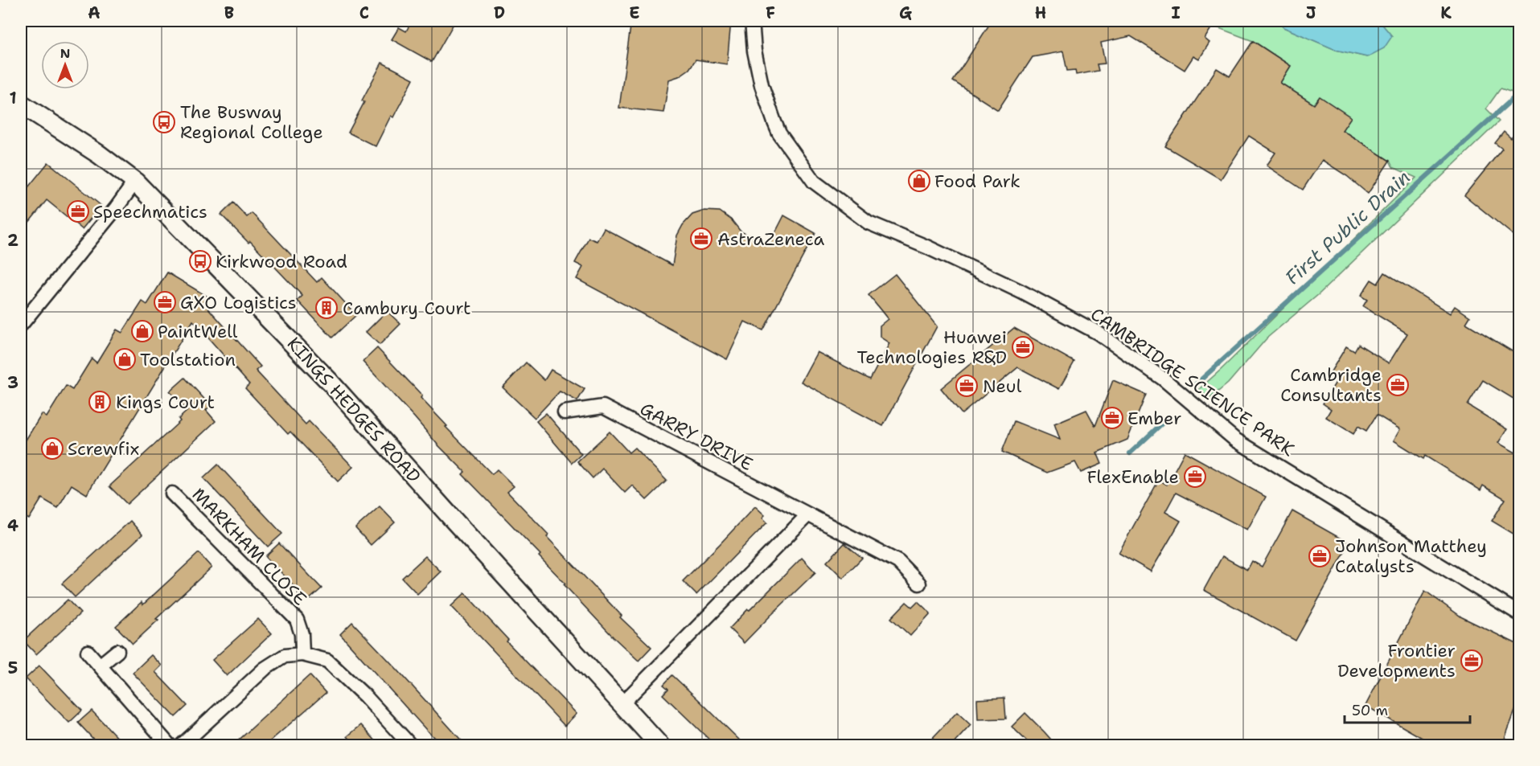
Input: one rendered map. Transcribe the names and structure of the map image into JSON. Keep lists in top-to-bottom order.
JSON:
{
  "streets": {
    "street": [
      "CAMBRIDGE SCIENCE PARK",
      "KINGS HEDGES ROAD",
      "GARRY DRIVE",
      "MARKHAM CLOSE"
    ]
  },
  "water": ["First Public Drain"],
  "places": {
    "bus stop": ["The Busway Regional College", "Kirkwood Road"],
    "shop": [
      "Food Park",
      "PaintWell",
      "Toolstation",
      "Screwfix"
    ],
    "office": [
      "Speechmatics",
      "AstraZeneca",
      "GXO Logistics",
      "Huawei Technologies R&D",
      "Cambridge Consultants",
      "Neul",
      "Ember",
      "FlexEnable",
      "Johnson Matthey Catalysts",
      "Frontier Developments"
    ],
    "building": ["Cambury Court", "Kings Court"]
  },
  "scale_bar": "50 m",
  "north": "top",
  "grid": {
    "columns": [
      "A",
      "B",
      "C",
      "D",
      "E",
      "F",
      "G",
      "H",
      "I",
      "J",
      "K"
    ],
    "rows": [
      "1",
      "2",
      "3",
      "4",
      "5"
    ]
  }
}
